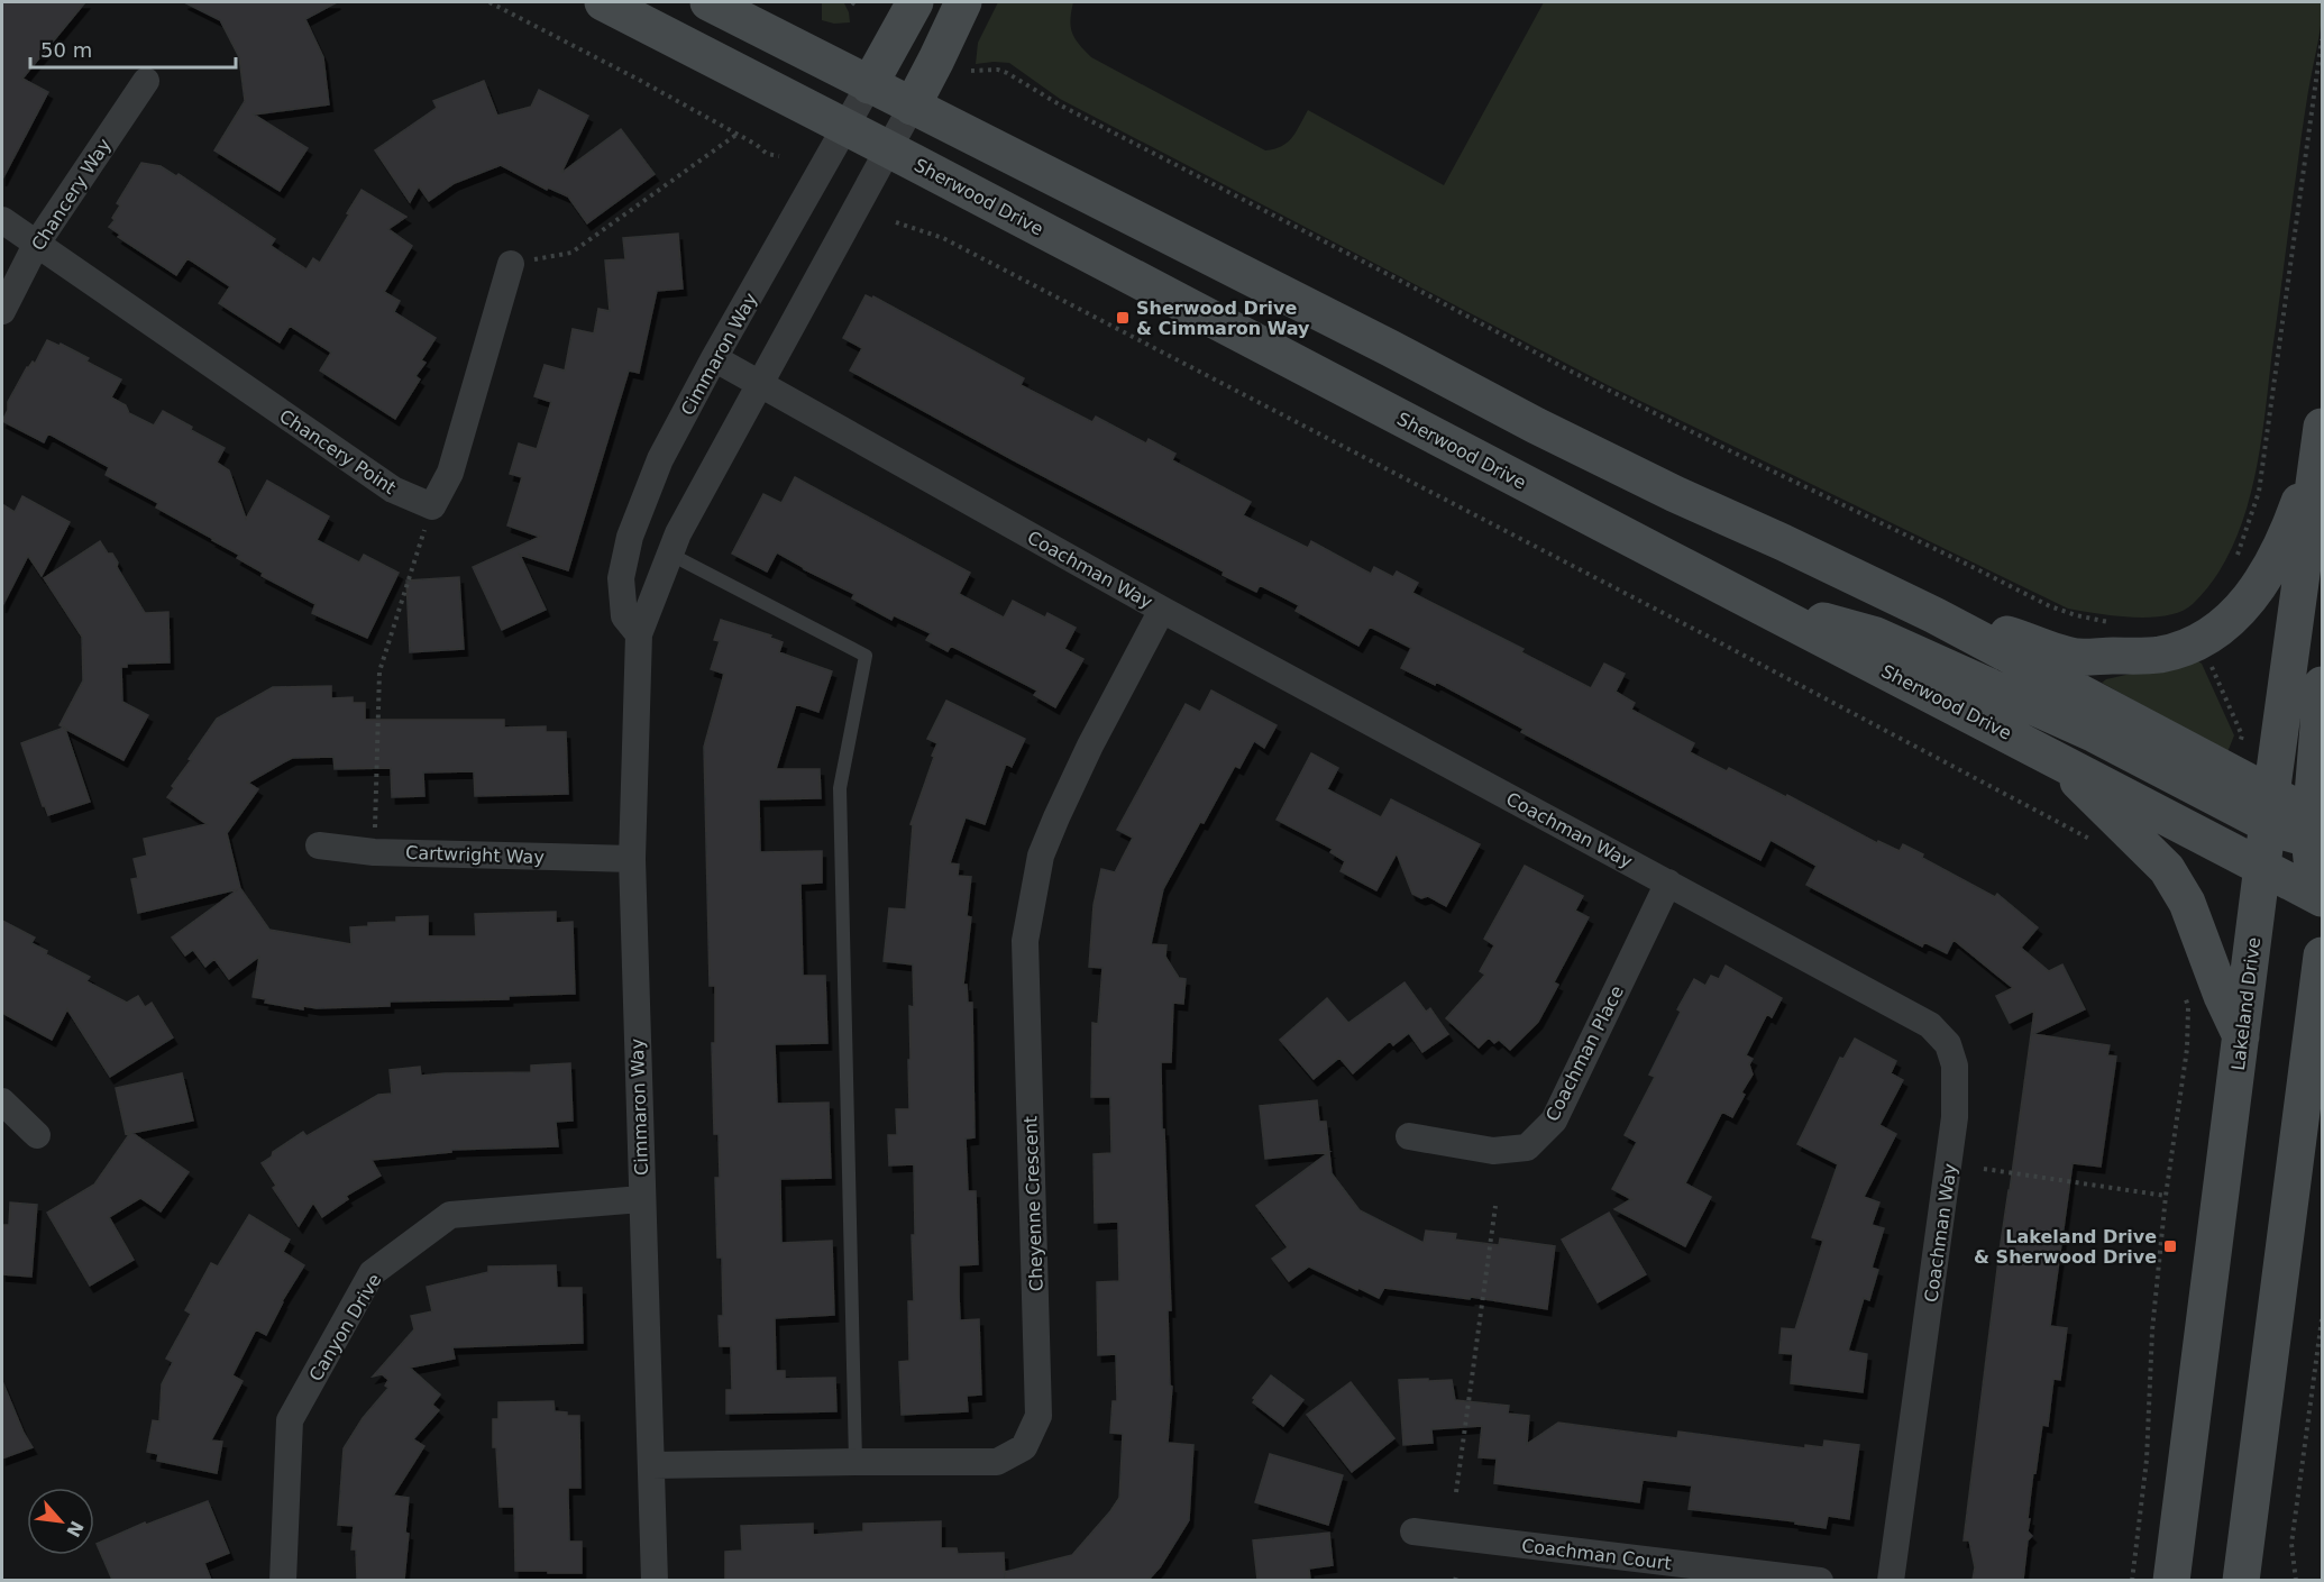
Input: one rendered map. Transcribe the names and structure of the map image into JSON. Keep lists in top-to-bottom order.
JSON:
{
  "streets": {
    "main road": ["Sherwood Drive", "Lakeland Drive"],
    "street": [
      "Chancery Way",
      "Cimmaron Way",
      "Chancery Point",
      "Coachman Way",
      "Cartwright Way",
      "Coachman Place",
      "Cheyenne Crescent",
      "Canyon Drive",
      "Coachman Court"
    ]
  },
  "crossings": [
    ["Chancery Way", "Chancery Point"],
    ["Sherwood Drive", "Cimmaron Way"],
    ["Sherwood Drive", "Lakeland Drive"],
    ["Cimmaron Way", "Coachman Way"],
    ["Cimmaron Way", "Cartwright Way"],
    ["Cimmaron Way", "Cheyenne Crescent"],
    ["Cimmaron Way", "Canyon Drive"],
    ["Coachman Way", "Coachman Place"],
    ["Coachman Way", "Cheyenne Crescent"]
  ],
  "places": {
    "transit": ["Sherwood Drive & Cimmaron Way", "Lakeland Drive & Sherwood Drive"]
  },
  "scale_bar": "50 m",
  "north": "bottom right"
}
